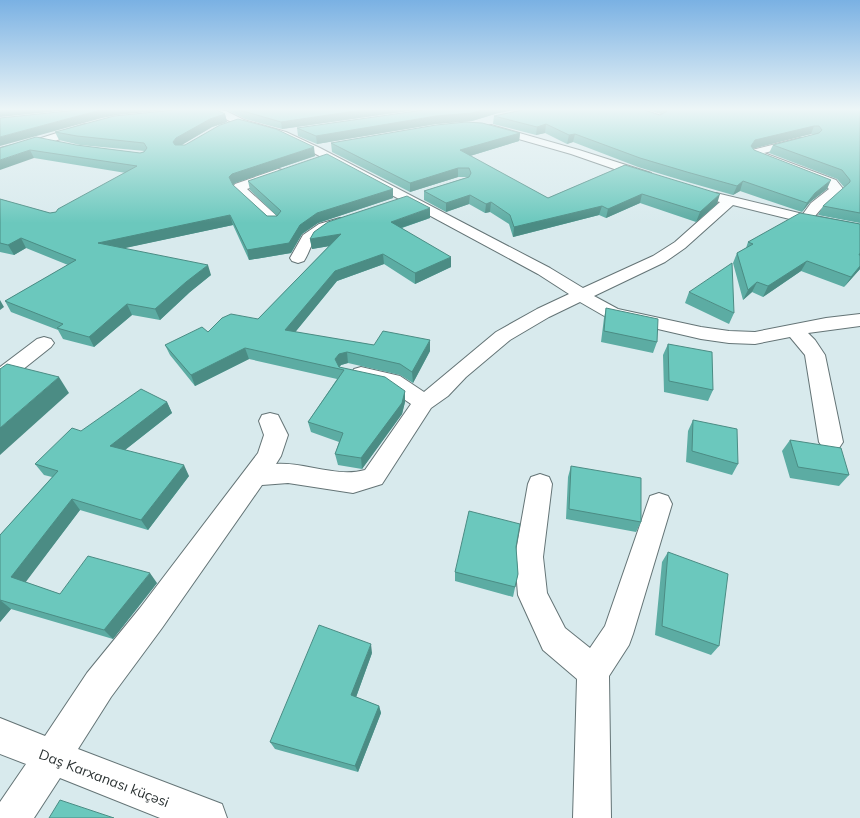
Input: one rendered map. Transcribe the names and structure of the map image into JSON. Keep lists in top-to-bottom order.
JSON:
{
  "streets": {
    "street": ["Daş Karxanası küçəsi"]
  }
}
